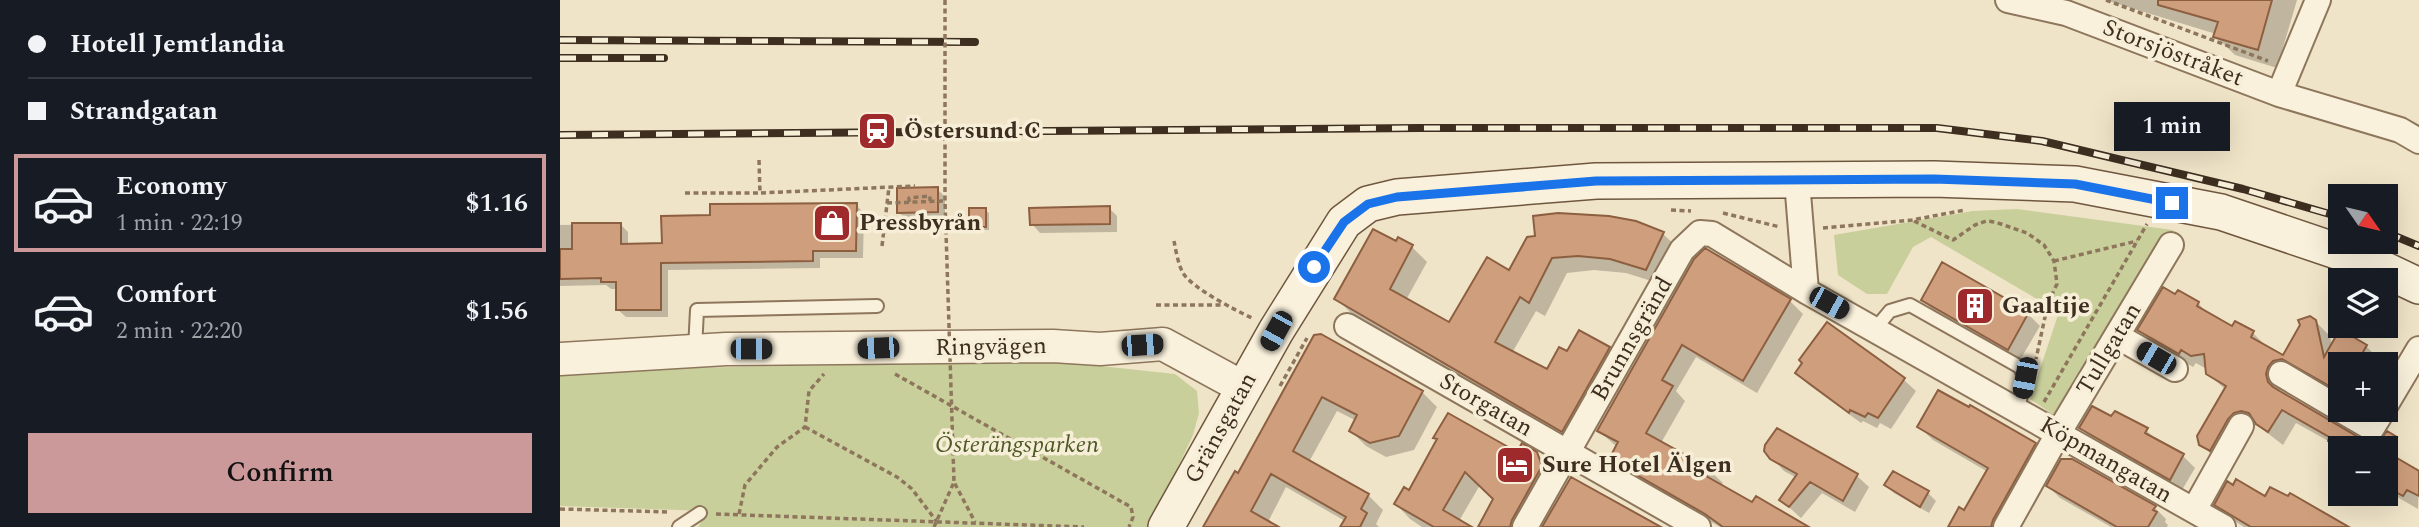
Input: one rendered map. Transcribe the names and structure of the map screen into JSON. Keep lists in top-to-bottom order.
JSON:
{
  "streets": {
    "main road": ["Gränsgatan"],
    "street": [
      "Storsjöstråket",
      "Brunnsgränd",
      "Ringvägen",
      "Tullgatan",
      "Storgatan",
      "Köpmangatan"
    ]
  },
  "crossings": [
    ["Brunnsgränd", "Storgatan"],
    ["Brunnsgränd", "Köpmangatan"],
    ["Ringvägen", "Gränsgatan"],
    ["Tullgatan", "Köpmangatan"]
  ],
  "parks": ["Österängsparken"],
  "places": {
    "station": ["Östersund C"],
    "shop": ["Pressbyrån"],
    "building": ["Gaaltije"],
    "hotel": ["Sure Hotel Älgen"]
  },
  "north": "bottom right",
  "page": {
    "banner": ["Hotell Jemtlandia", "Strandgatan"],
    "bubble": "1 min",
    "list": [
      {
        "name": "Economy",
        "note": "1 min · 22:19",
        "value": "$1.16"
      },
      {
        "name": "Comfort",
        "note": "2 min · 22:20",
        "value": "$1.56"
      }
    ],
    "map_buttons": ["+", "−"],
    "buttons": "Confirm"
  }
}
